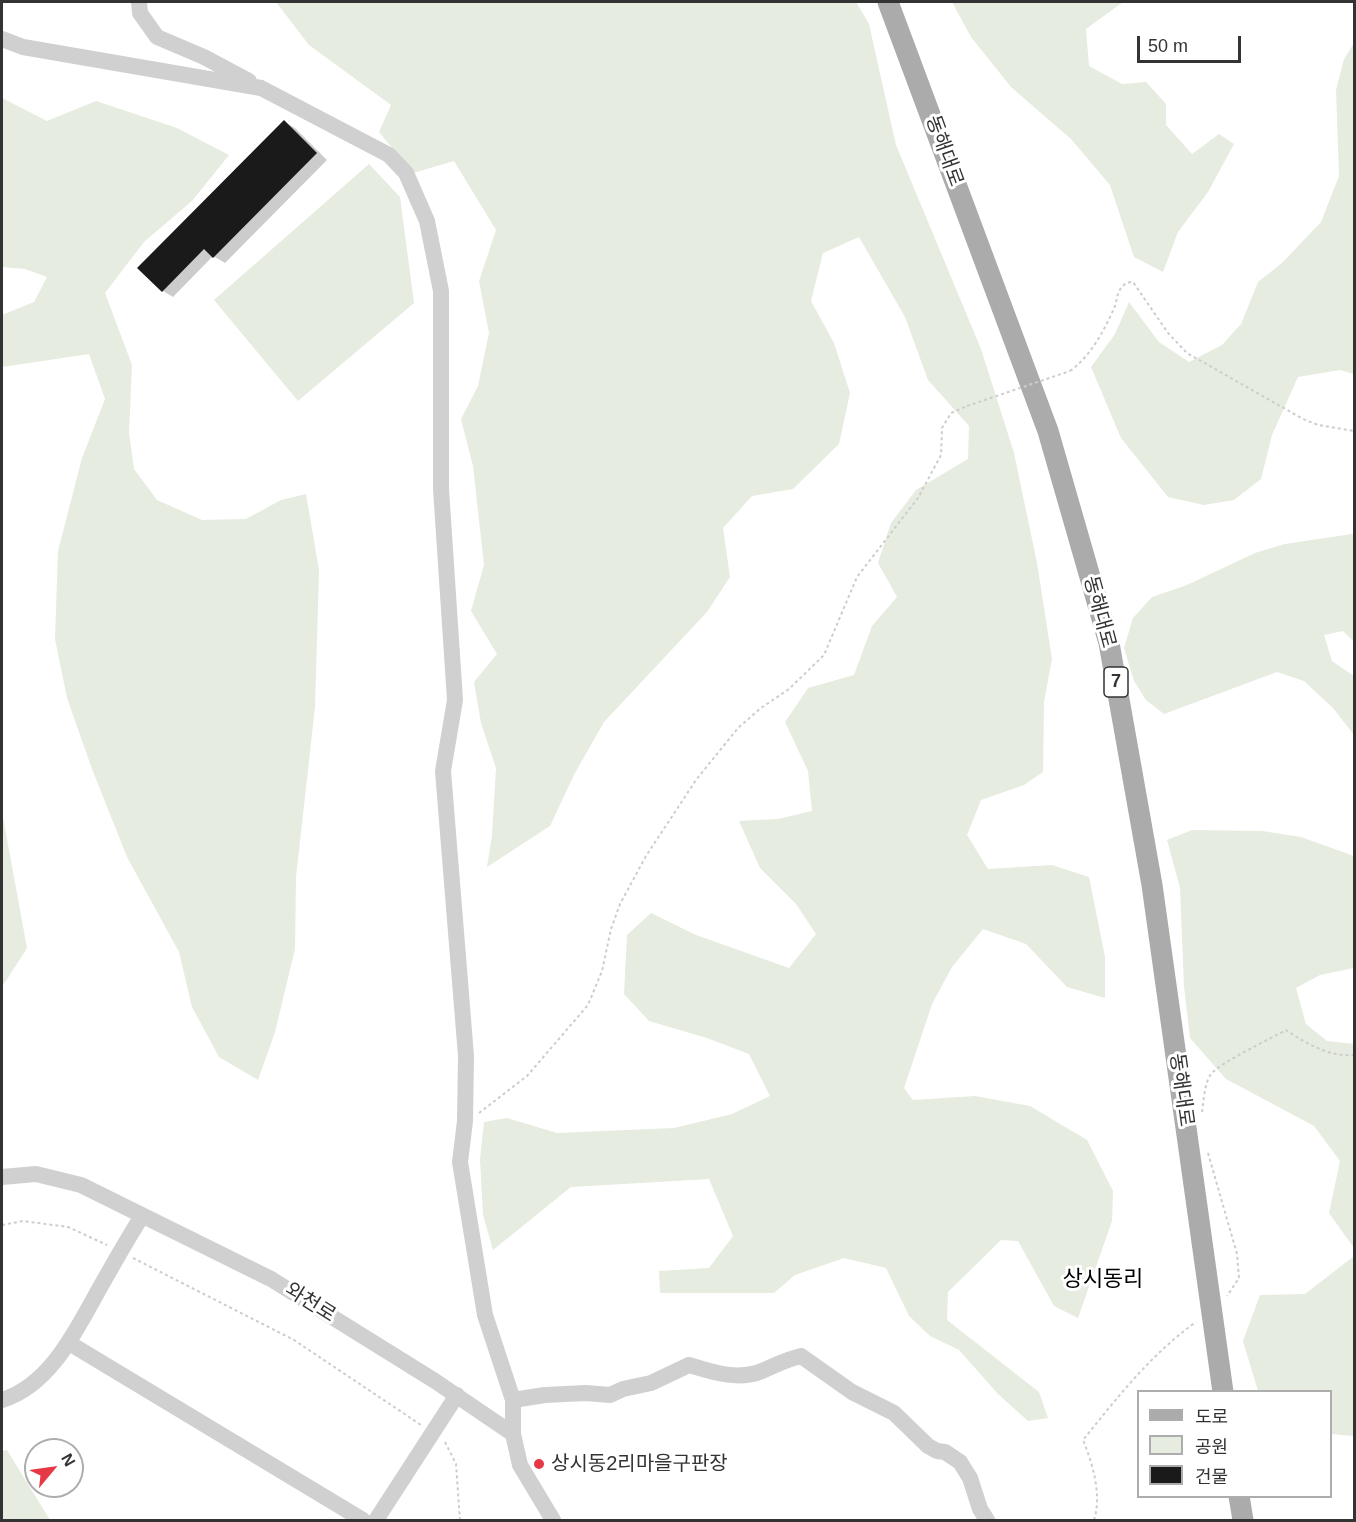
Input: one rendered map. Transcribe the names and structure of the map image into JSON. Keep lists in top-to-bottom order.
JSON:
{
  "streets": {
    "main road": ["동해대로", "7"],
    "street": ["와천로"]
  },
  "districts": ["상시동리"],
  "places": ["상시동2리마을구판장"],
  "legend": ["도로", "공원", "건물"],
  "scale_bar": "50 m",
  "north": "top right"
}
